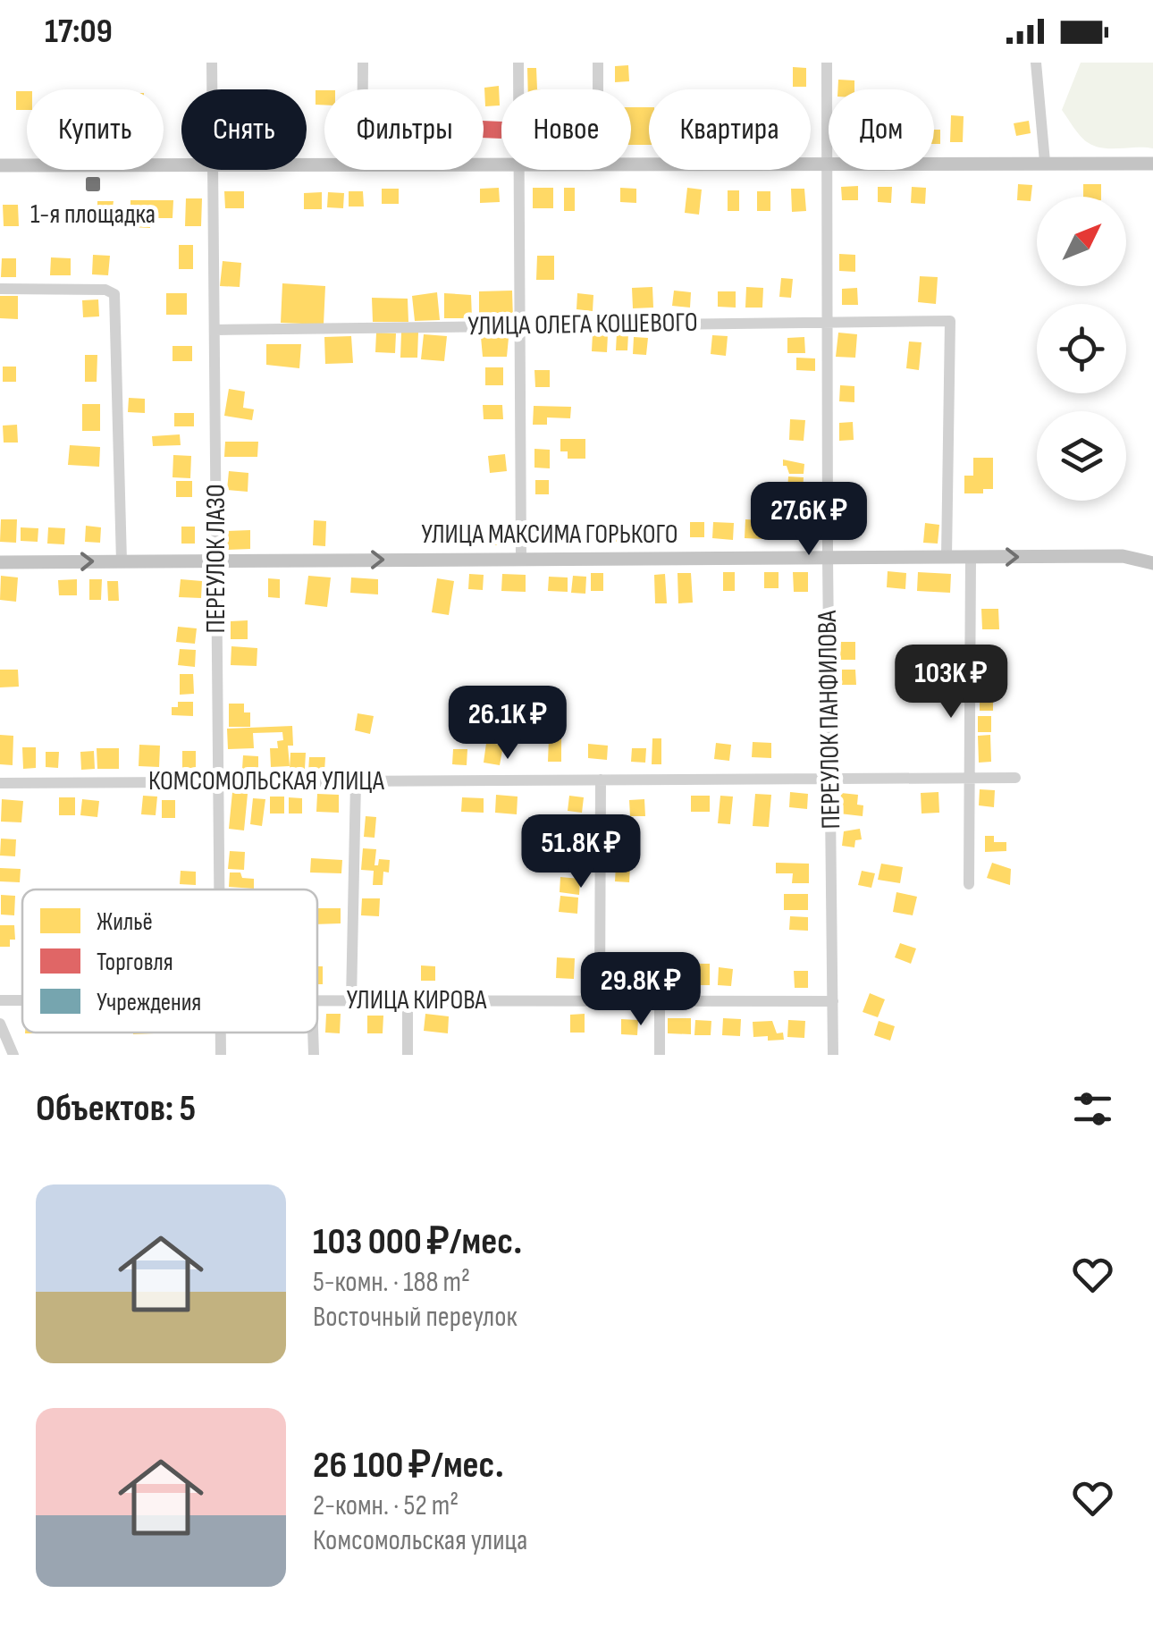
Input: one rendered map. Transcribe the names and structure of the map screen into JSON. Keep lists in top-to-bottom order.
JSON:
{
  "streets": {
    "main road": ["УЛИЦА МАКСИМА ГОРЬКОГО"],
    "street": [
      "УЛИЦА ОЛЕГА КОШЕВОГО",
      "ПЕРЕУЛОК ЛАЗО",
      "ПЕРЕУЛОК ПАНФИЛОВА",
      "КОМСОМОЛЬСКАЯ УЛИЦА",
      "УЛИЦА КИРОВА"
    ]
  },
  "crossings": [
    ["УЛИЦА ОЛЕГА КОШЕВОГО", "УЛИЦА МАКСИМА ГОРЬКОГО"],
    ["УЛИЦА ОЛЕГА КОШЕВОГО", "ПЕРЕУЛОК ЛАЗО"],
    ["УЛИЦА ОЛЕГА КОШЕВОГО", "ПЕРЕУЛОК ПАНФИЛОВА"],
    ["УЛИЦА МАКСИМА ГОРЬКОГО", "ПЕРЕУЛОК ЛАЗО"],
    ["УЛИЦА МАКСИМА ГОРЬКОГО", "ПЕРЕУЛОК ПАНФИЛОВА"],
    ["ПЕРЕУЛОК ЛАЗО", "КОМСОМОЛЬСКАЯ УЛИЦА"],
    ["ПЕРЕУЛОК ПАНФИЛОВА", "КОМСОМОЛЬСКАЯ УЛИЦА"],
    ["ПЕРЕУЛОК ПАНФИЛОВА", "УЛИЦА КИРОВА"]
  ],
  "one_way": ["УЛИЦА МАКСИМА ГОРЬКОГО"],
  "places": {
    "transit": ["1-я площадка"]
  },
  "legend": ["Жильё", "Торговля", "Учреждения"],
  "north": "top right",
  "page": {
    "status": "17:09",
    "chip": [
      "Купить",
      "Снять",
      "Фильтры",
      "Новое",
      "Квартира",
      "Дом"
    ],
    "price": [
      "27.6K ₽",
      "103K ₽",
      "26.1K ₽",
      "51.8K ₽",
      "29.8K ₽"
    ],
    "heading": "Объектов: 5",
    "list": [
      {
        "name": "103 000 ₽/мес.",
        "note": "5-комн. · 188 m² · Восточный переулок"
      },
      {
        "name": "26 100 ₽/мес.",
        "note": "2-комн. · 52 m² · Комсомольская улица"
      }
    ]
  }
}
